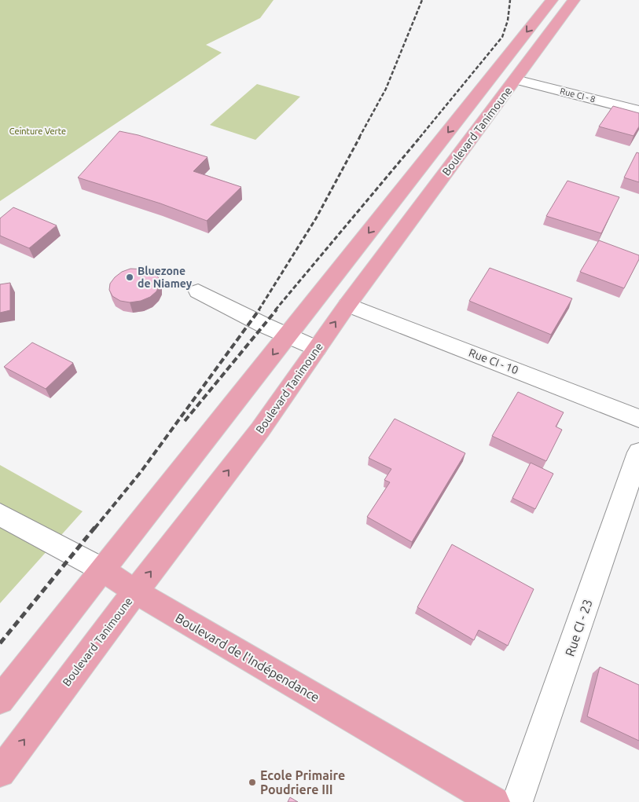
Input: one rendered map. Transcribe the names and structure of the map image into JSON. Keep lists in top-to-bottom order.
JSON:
{
  "streets": {
    "main road": ["Boulevard Tanimoune", "Boulevard de l'Indépendance"],
    "street": ["Rue CI - 8", "Rue CI - 10", "Rue CI - 23"]
  },
  "crossings": [
    ["Rue CI - 8", "Boulevard Tanimoune"],
    ["Boulevard Tanimoune", "Rue CI - 10"],
    ["Boulevard Tanimoune", "Boulevard de l'Indépendance"]
  ],
  "parks": ["Ceinture Verte"],
  "places": ["Bluezone de Niamey", "Ecole Primaire Poudriere III"]
}
